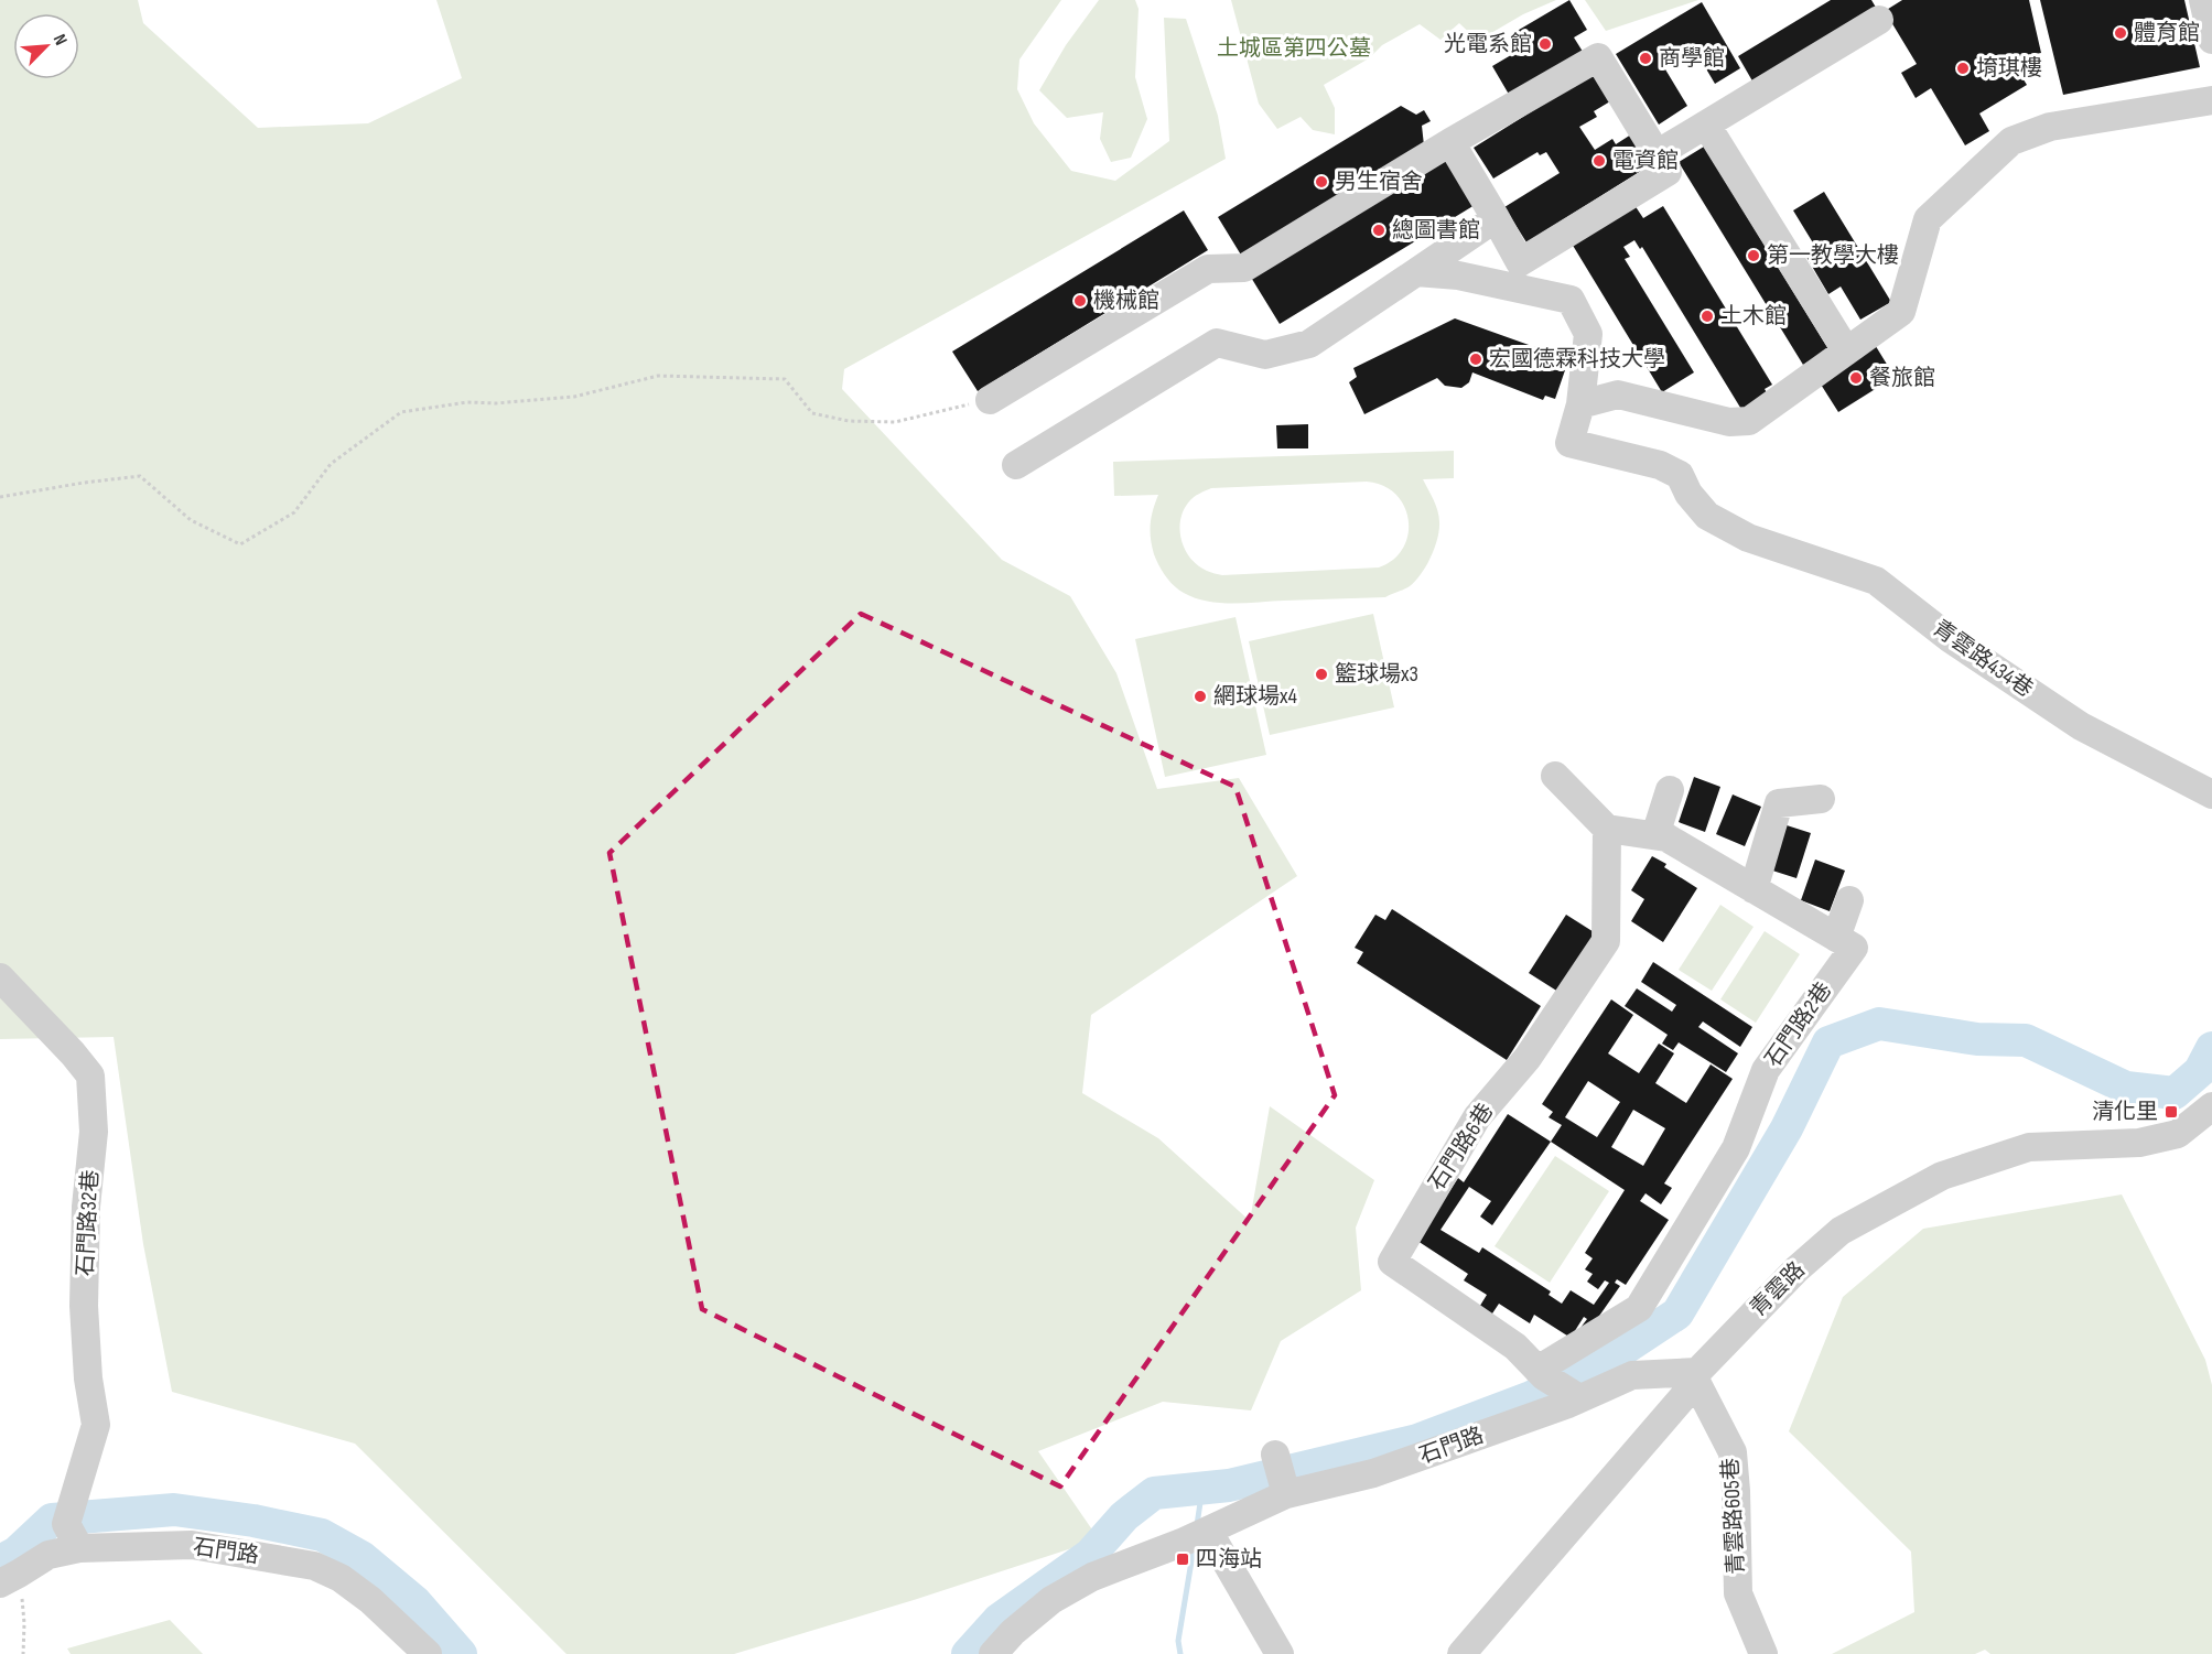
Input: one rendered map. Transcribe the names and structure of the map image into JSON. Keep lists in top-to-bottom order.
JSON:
{
  "streets": {
    "street": [
      "青雲路434巷",
      "石門路2巷",
      "石門路6巷",
      "石門路32巷",
      "青雲路",
      "石門路",
      "青雲路605巷"
    ]
  },
  "crossings": [
    ["石門路2巷", "石門路6巷"],
    ["石門路32巷", "石門路"],
    ["青雲路", "石門路"],
    ["青雲路", "青雲路605巷"],
    ["石門路", "青雲路605巷"]
  ],
  "parks": ["土城區第四公墓"],
  "places": {
    "other": [
      "體育館",
      "光電系館",
      "商學館",
      "堉琪樓",
      "電資館",
      "男生宿舍",
      "總圖書館",
      "第一教學大樓",
      "機械館",
      "土木館",
      "宏國德霖科技大學",
      "餐旅館",
      "籃球場x3",
      "網球場x4"
    ],
    "transit": ["清化里", "四海站"]
  },
  "north": "top right"
}
